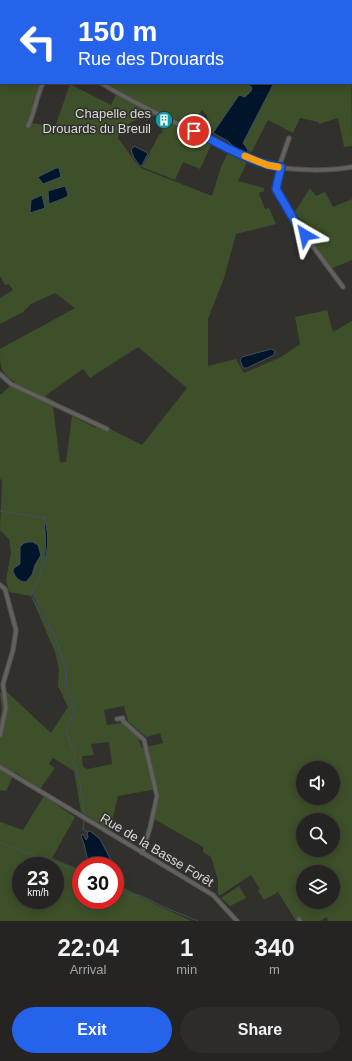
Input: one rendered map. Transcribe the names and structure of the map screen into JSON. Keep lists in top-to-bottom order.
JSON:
{
  "streets": {
    "street": ["Rue de la Basse Forêt"]
  },
  "places": {
    "building": ["Chapelle des Drouards du Breuil"]
  },
  "page": {
    "turn": ["150 m", "Rue des Drouards"],
    "speed": "23 km/h",
    "limit": "30",
    "eta": [
      "22:04",
      "Arrival",
      "1",
      "min",
      "340",
      "m"
    ],
    "buttons": ["Exit", "Share"]
  }
}
